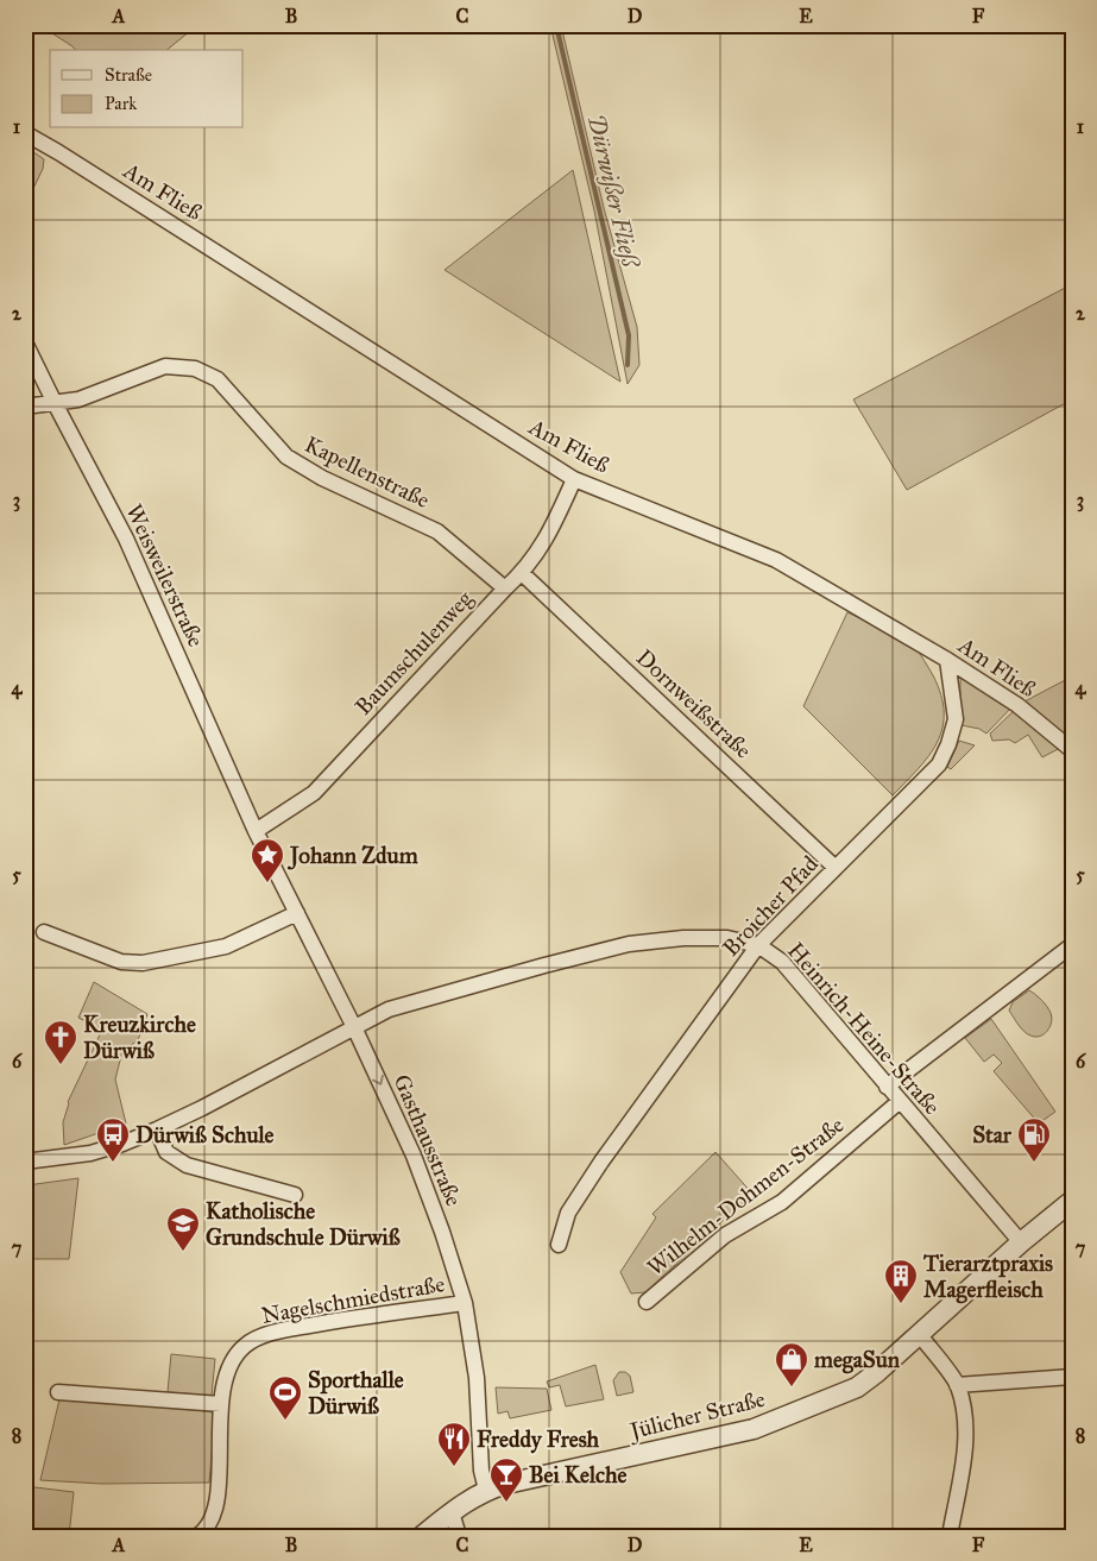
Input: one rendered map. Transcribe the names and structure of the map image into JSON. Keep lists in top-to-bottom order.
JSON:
{
  "streets": {
    "street": [
      "Am Fließ",
      "Kapellenstraße",
      "Weisweilerstraße",
      "Baumschulenweg",
      "Dornweißstraße",
      "Broicher Pfad",
      "Heinrich-Heine-Straße",
      "Gasthausstraße",
      "Wilhelm-Dohmen-Straße",
      "Nagelschmiedstraße",
      "Jülicher Straße"
    ]
  },
  "crossings": [
    ["Am Fließ", "Baumschulenweg"],
    ["Am Fließ", "Broicher Pfad"],
    ["Kapellenstraße", "Weisweilerstraße"],
    ["Kapellenstraße", "Baumschulenweg"],
    ["Weisweilerstraße", "Baumschulenweg"],
    ["Weisweilerstraße", "Gasthausstraße"],
    ["Baumschulenweg", "Dornweißstraße"],
    ["Baumschulenweg", "Gasthausstraße"],
    ["Dornweißstraße", "Broicher Pfad"],
    ["Broicher Pfad", "Heinrich-Heine-Straße"],
    ["Heinrich-Heine-Straße", "Gasthausstraße"],
    ["Heinrich-Heine-Straße", "Wilhelm-Dohmen-Straße"],
    ["Heinrich-Heine-Straße", "Jülicher Straße"],
    ["Gasthausstraße", "Nagelschmiedstraße"],
    ["Gasthausstraße", "Jülicher Straße"]
  ],
  "one_way": ["Gasthausstraße"],
  "water": ["Dürwißer Fließ"],
  "places": {
    "place": ["Johann Zdum"],
    "church": ["Kreuzkirche Dürwiß"],
    "bus stop": ["Dürwiß Schule"],
    "fuel station": ["Star"],
    "school or university": ["Katholische Grundschule Dürwiß"],
    "building": ["Tierarztpraxis Magerfleisch"],
    "shop": ["megaSun"],
    "sports": ["Sporthalle Dürwiß"],
    "restaurant": ["Freddy Fresh"],
    "bar": ["Bei Kelche"]
  },
  "legend": ["Straße", "Park"],
  "grid": {
    "columns": [
      "A",
      "B",
      "C",
      "D",
      "E",
      "F"
    ],
    "rows": [
      "1",
      "2",
      "3",
      "4",
      "5",
      "6",
      "7",
      "8"
    ]
  }
}
